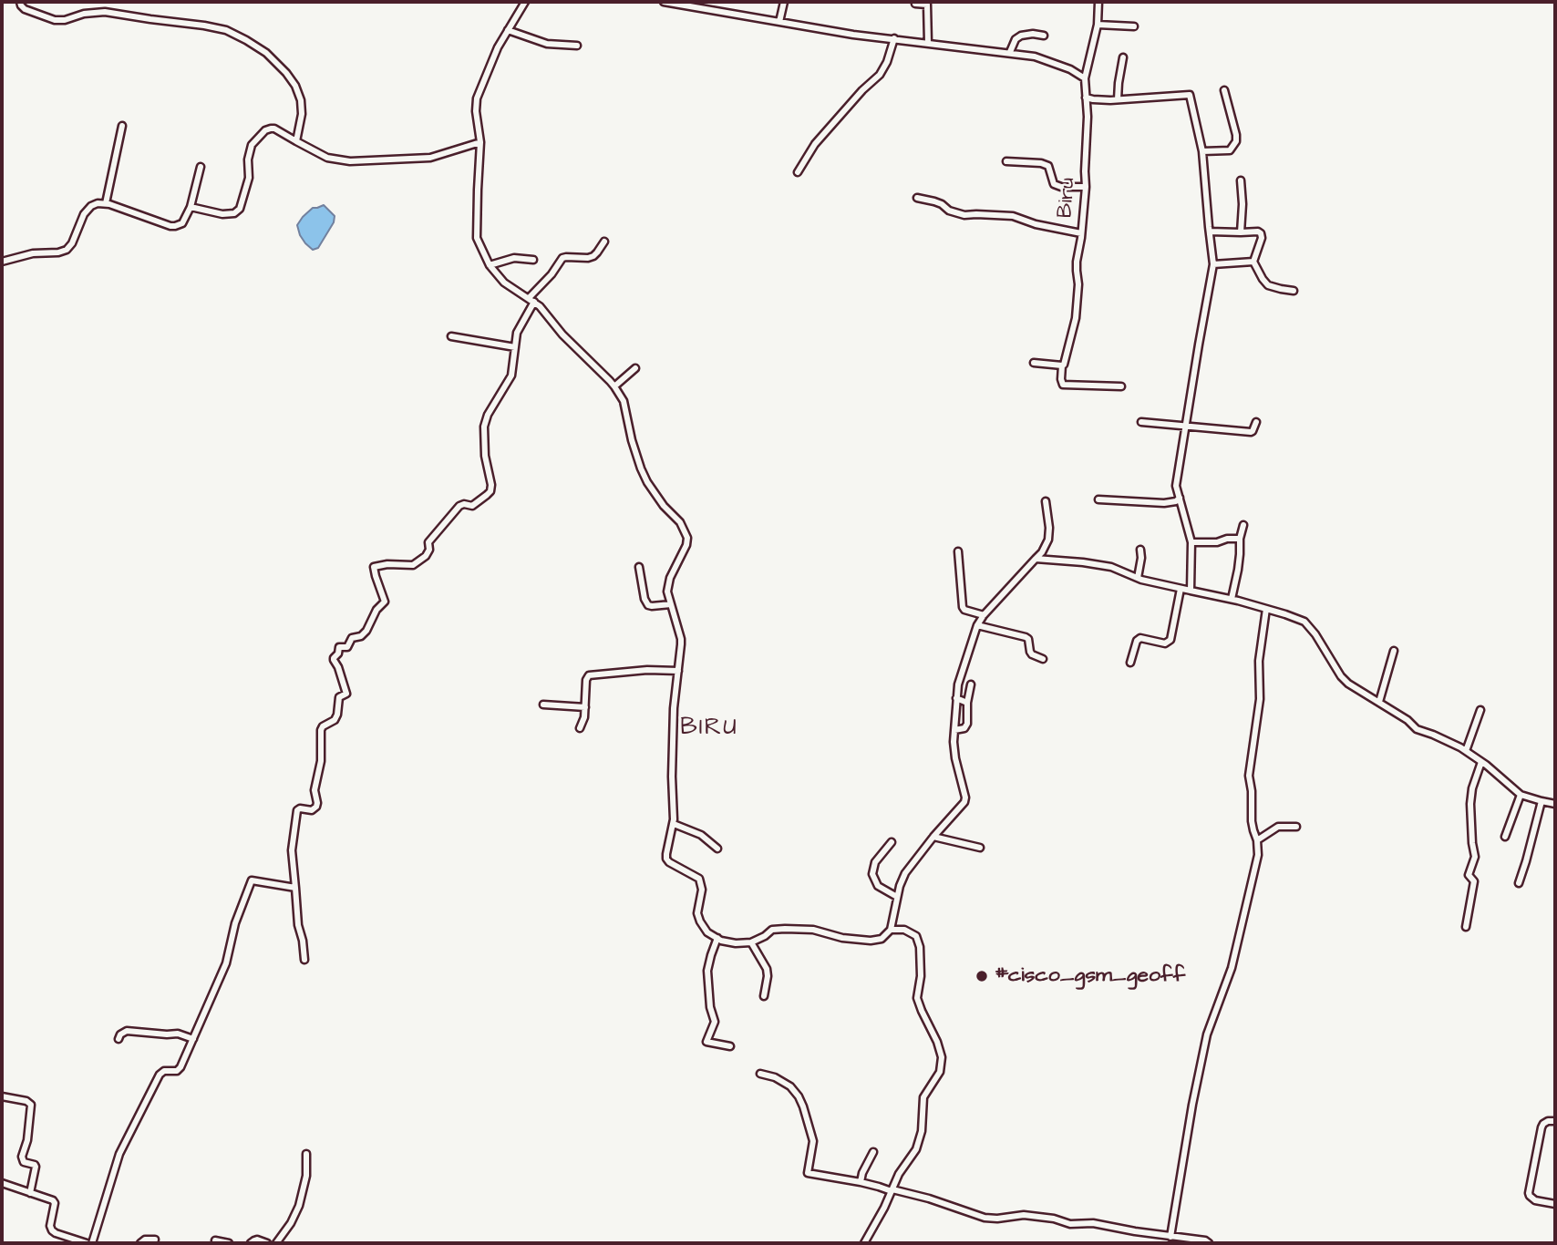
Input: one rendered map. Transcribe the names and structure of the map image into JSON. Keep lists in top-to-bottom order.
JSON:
{
  "streets": {
    "street": ["Biru"]
  },
  "districts": ["BIRU"],
  "places": ["#cisco_gsm_geoff"]
}
